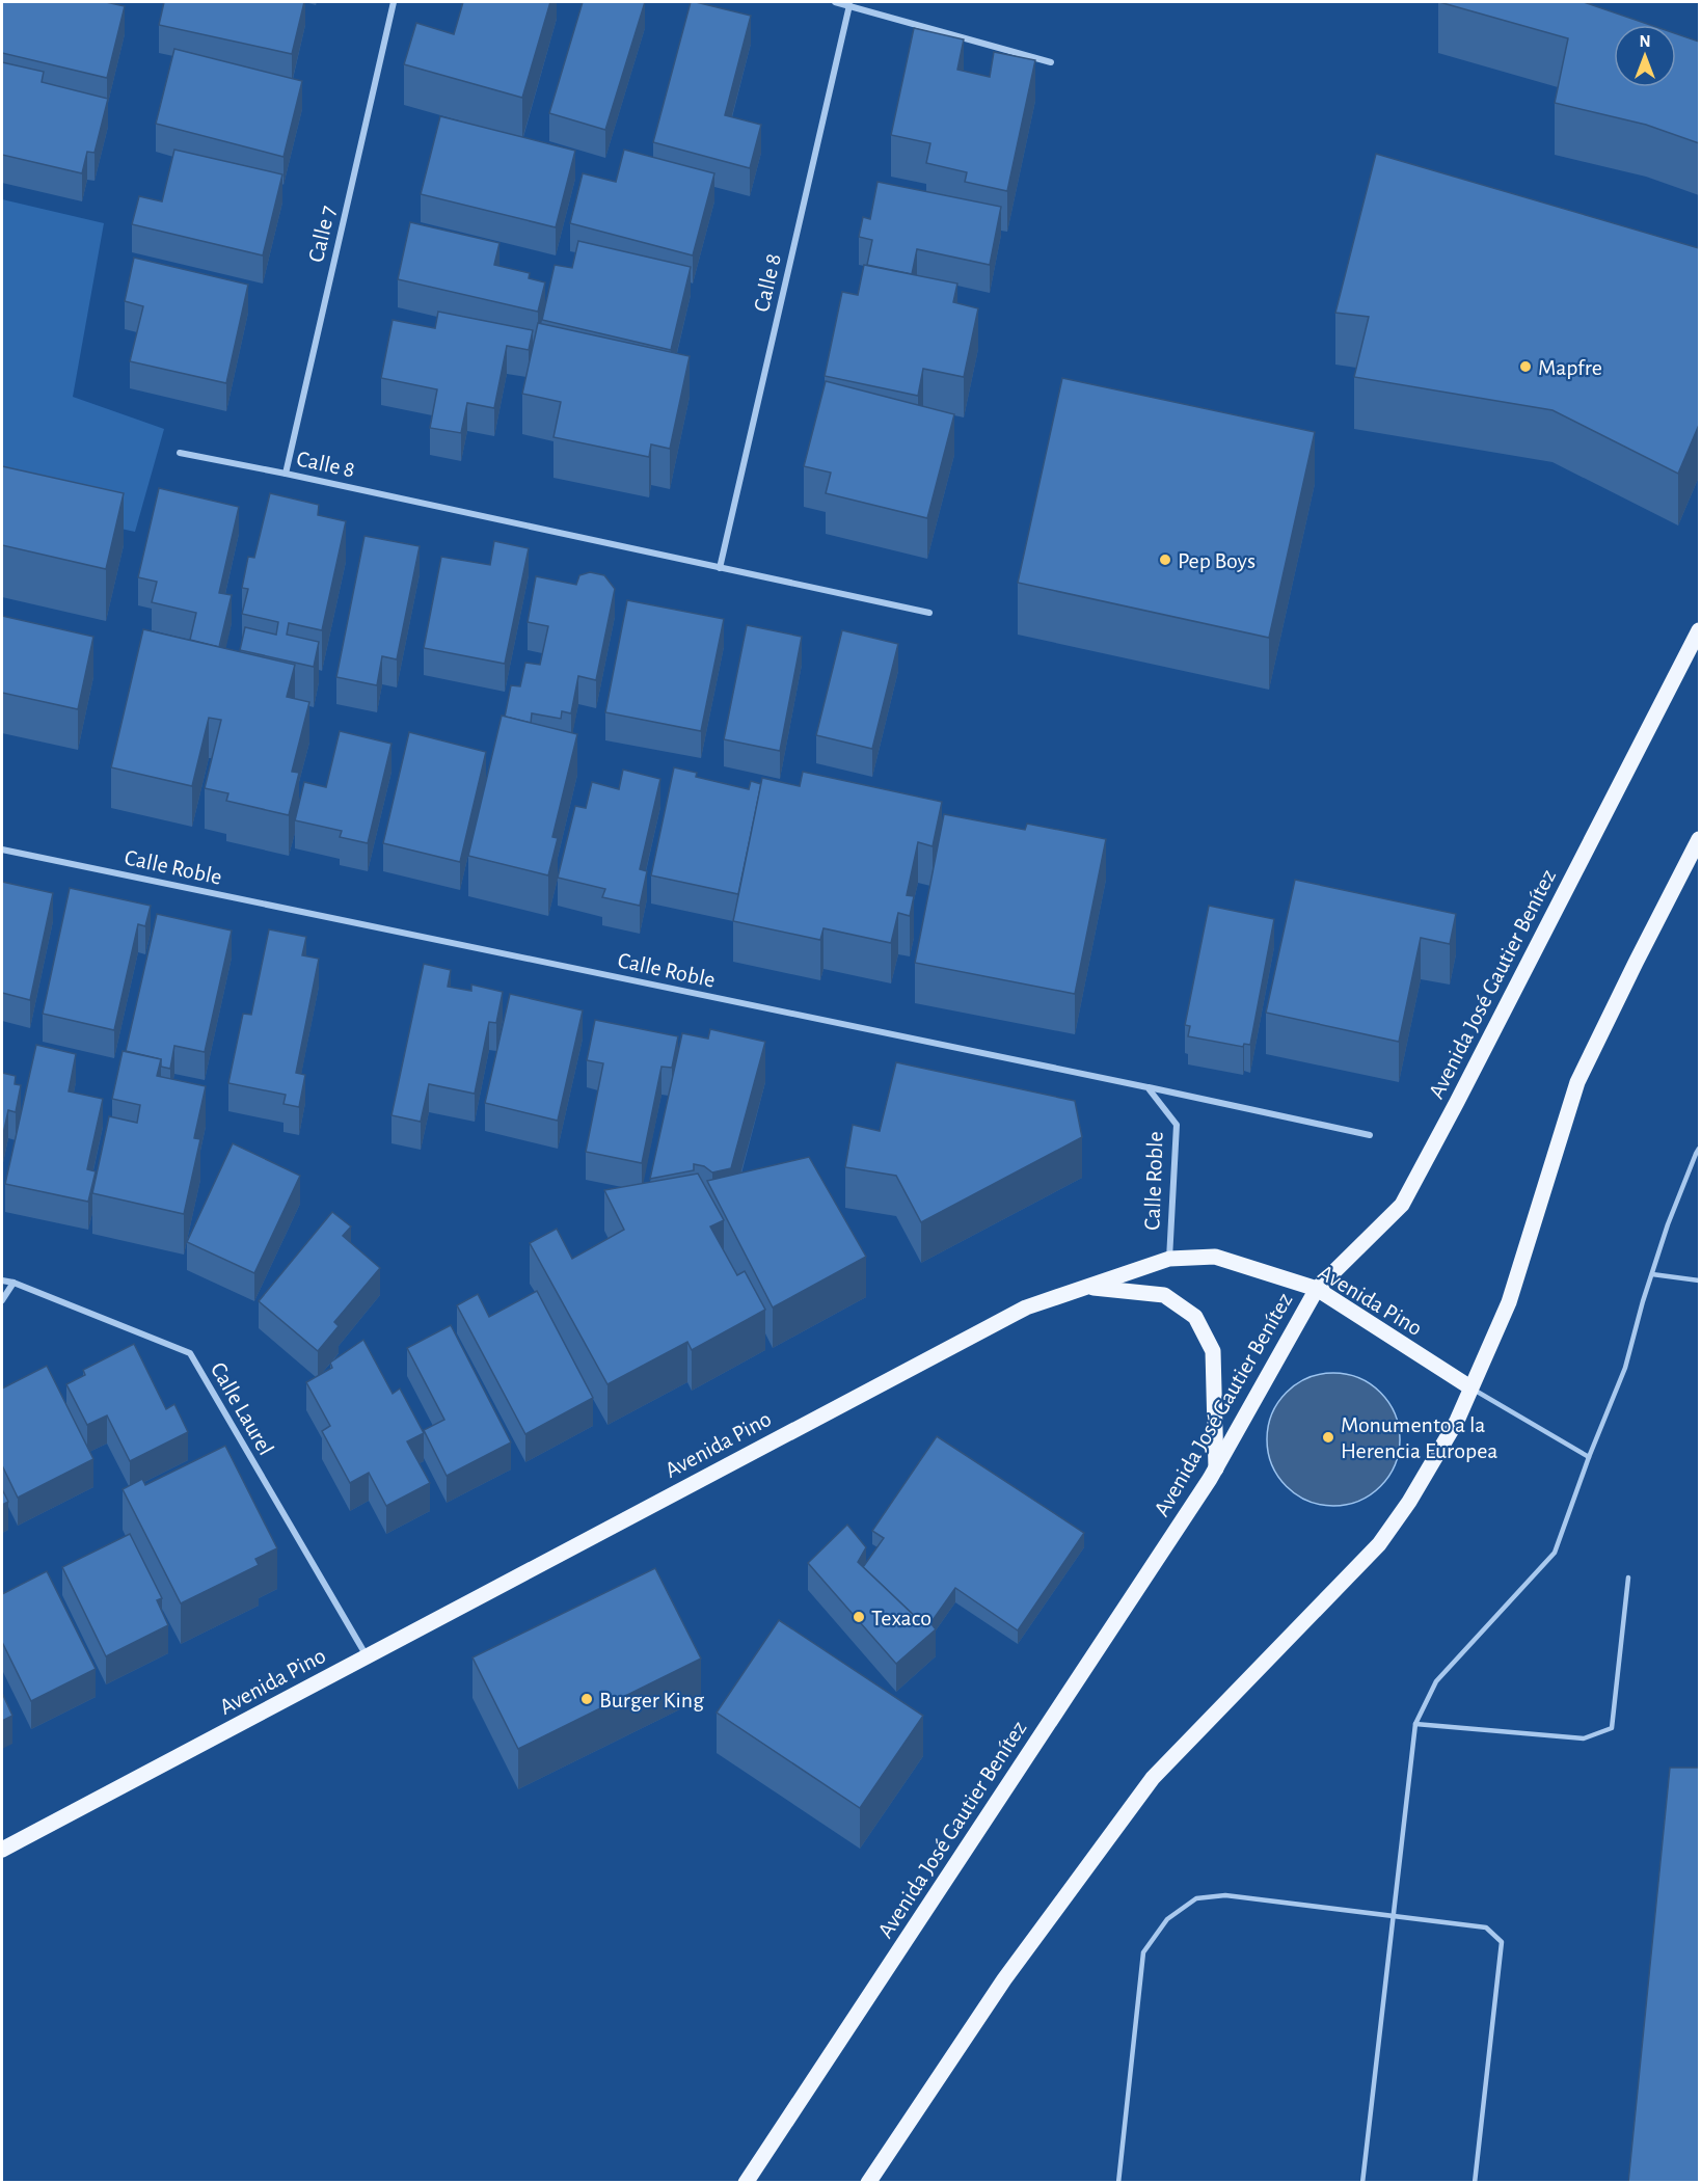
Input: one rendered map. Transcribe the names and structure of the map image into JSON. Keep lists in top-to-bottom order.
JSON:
{
  "streets": {
    "main road": ["Avenida José Gautier Benítez", "Avenida Pino"],
    "street": [
      "Calle 7",
      "Calle 8",
      "Calle Roble",
      "Calle Laurel"
    ]
  },
  "crossings": [
    ["Calle 7", "Calle 8"],
    ["Calle Roble", "Avenida Pino"],
    ["Avenida José Gautier Benítez", "Avenida Pino"],
    ["Avenida Pino", "Calle Laurel"]
  ],
  "places": [
    "Mapfre",
    "Pep Boys",
    "Monumento a la Herencia Europea",
    "Texaco",
    "Burger King"
  ],
  "north": "top"
}
